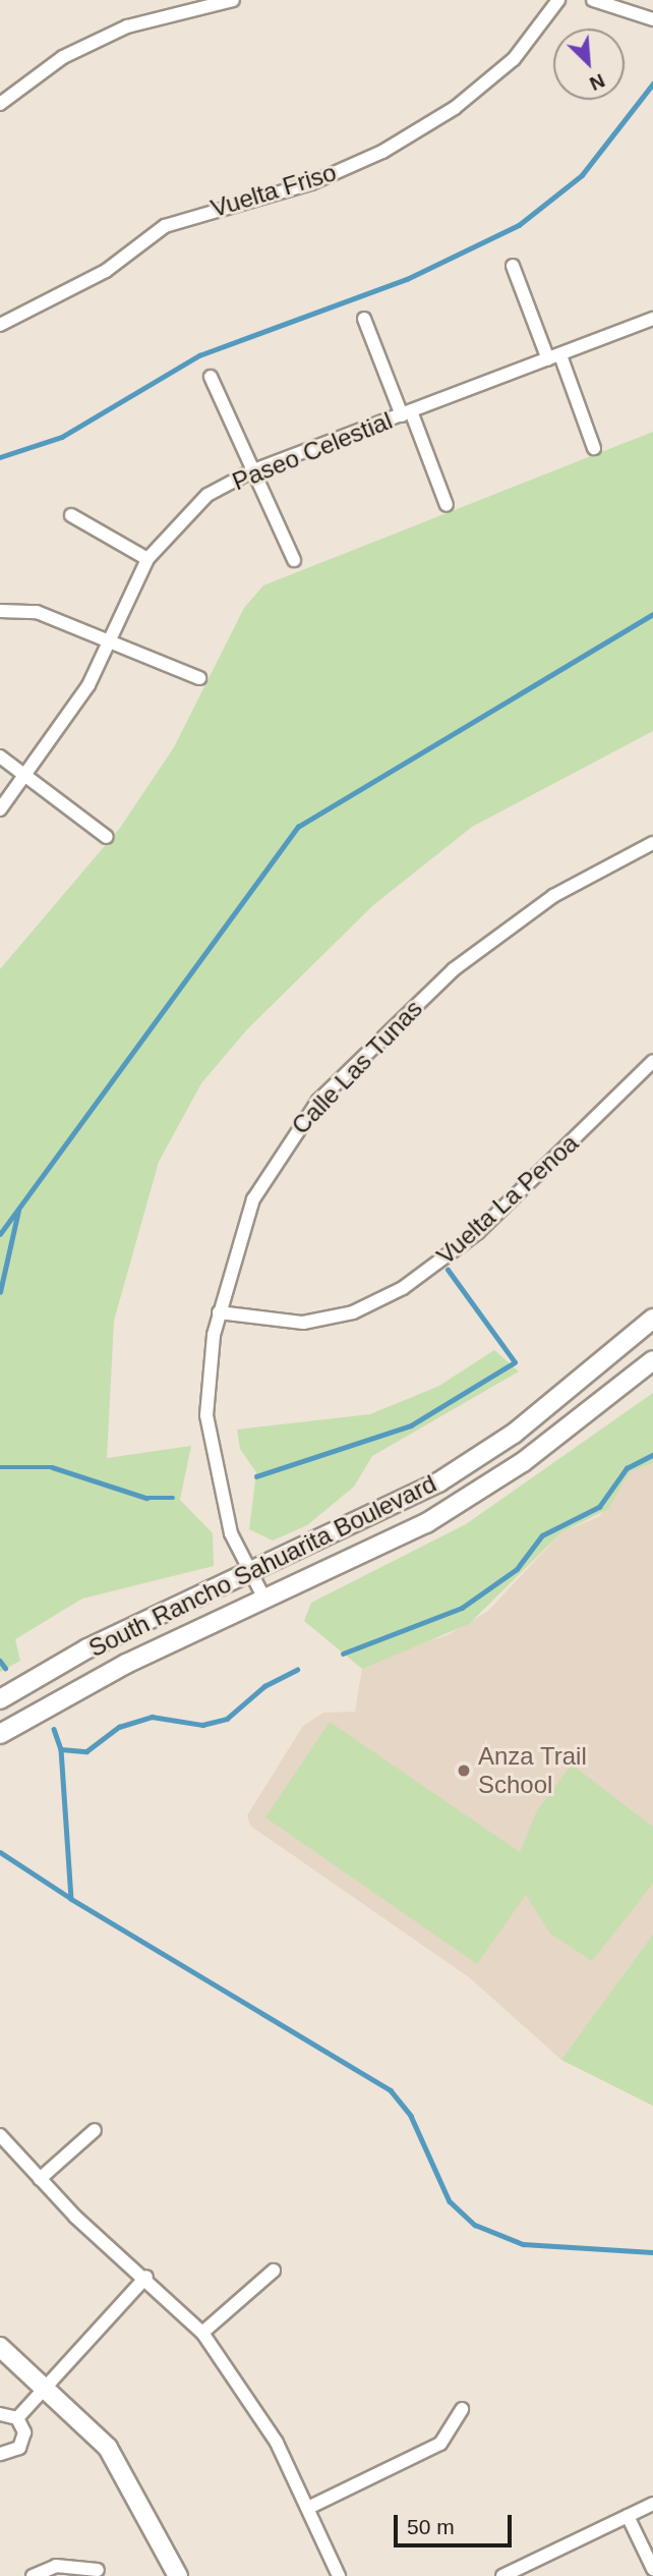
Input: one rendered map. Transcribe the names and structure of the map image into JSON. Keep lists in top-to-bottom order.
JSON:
{
  "streets": {
    "street": [
      "Vuelta Friso",
      "Paseo Celestial",
      "Calle Las Tunas",
      "Vuelta La Penoa",
      "South Rancho Sahuarita Boulevard"
    ]
  },
  "crossings": [
    ["Calle Las Tunas", "Vuelta La Penoa"],
    ["Calle Las Tunas", "South Rancho Sahuarita Boulevard"]
  ],
  "places": ["Anza Trail School"],
  "scale_bar": "50 m",
  "north": "bottom right"
}
